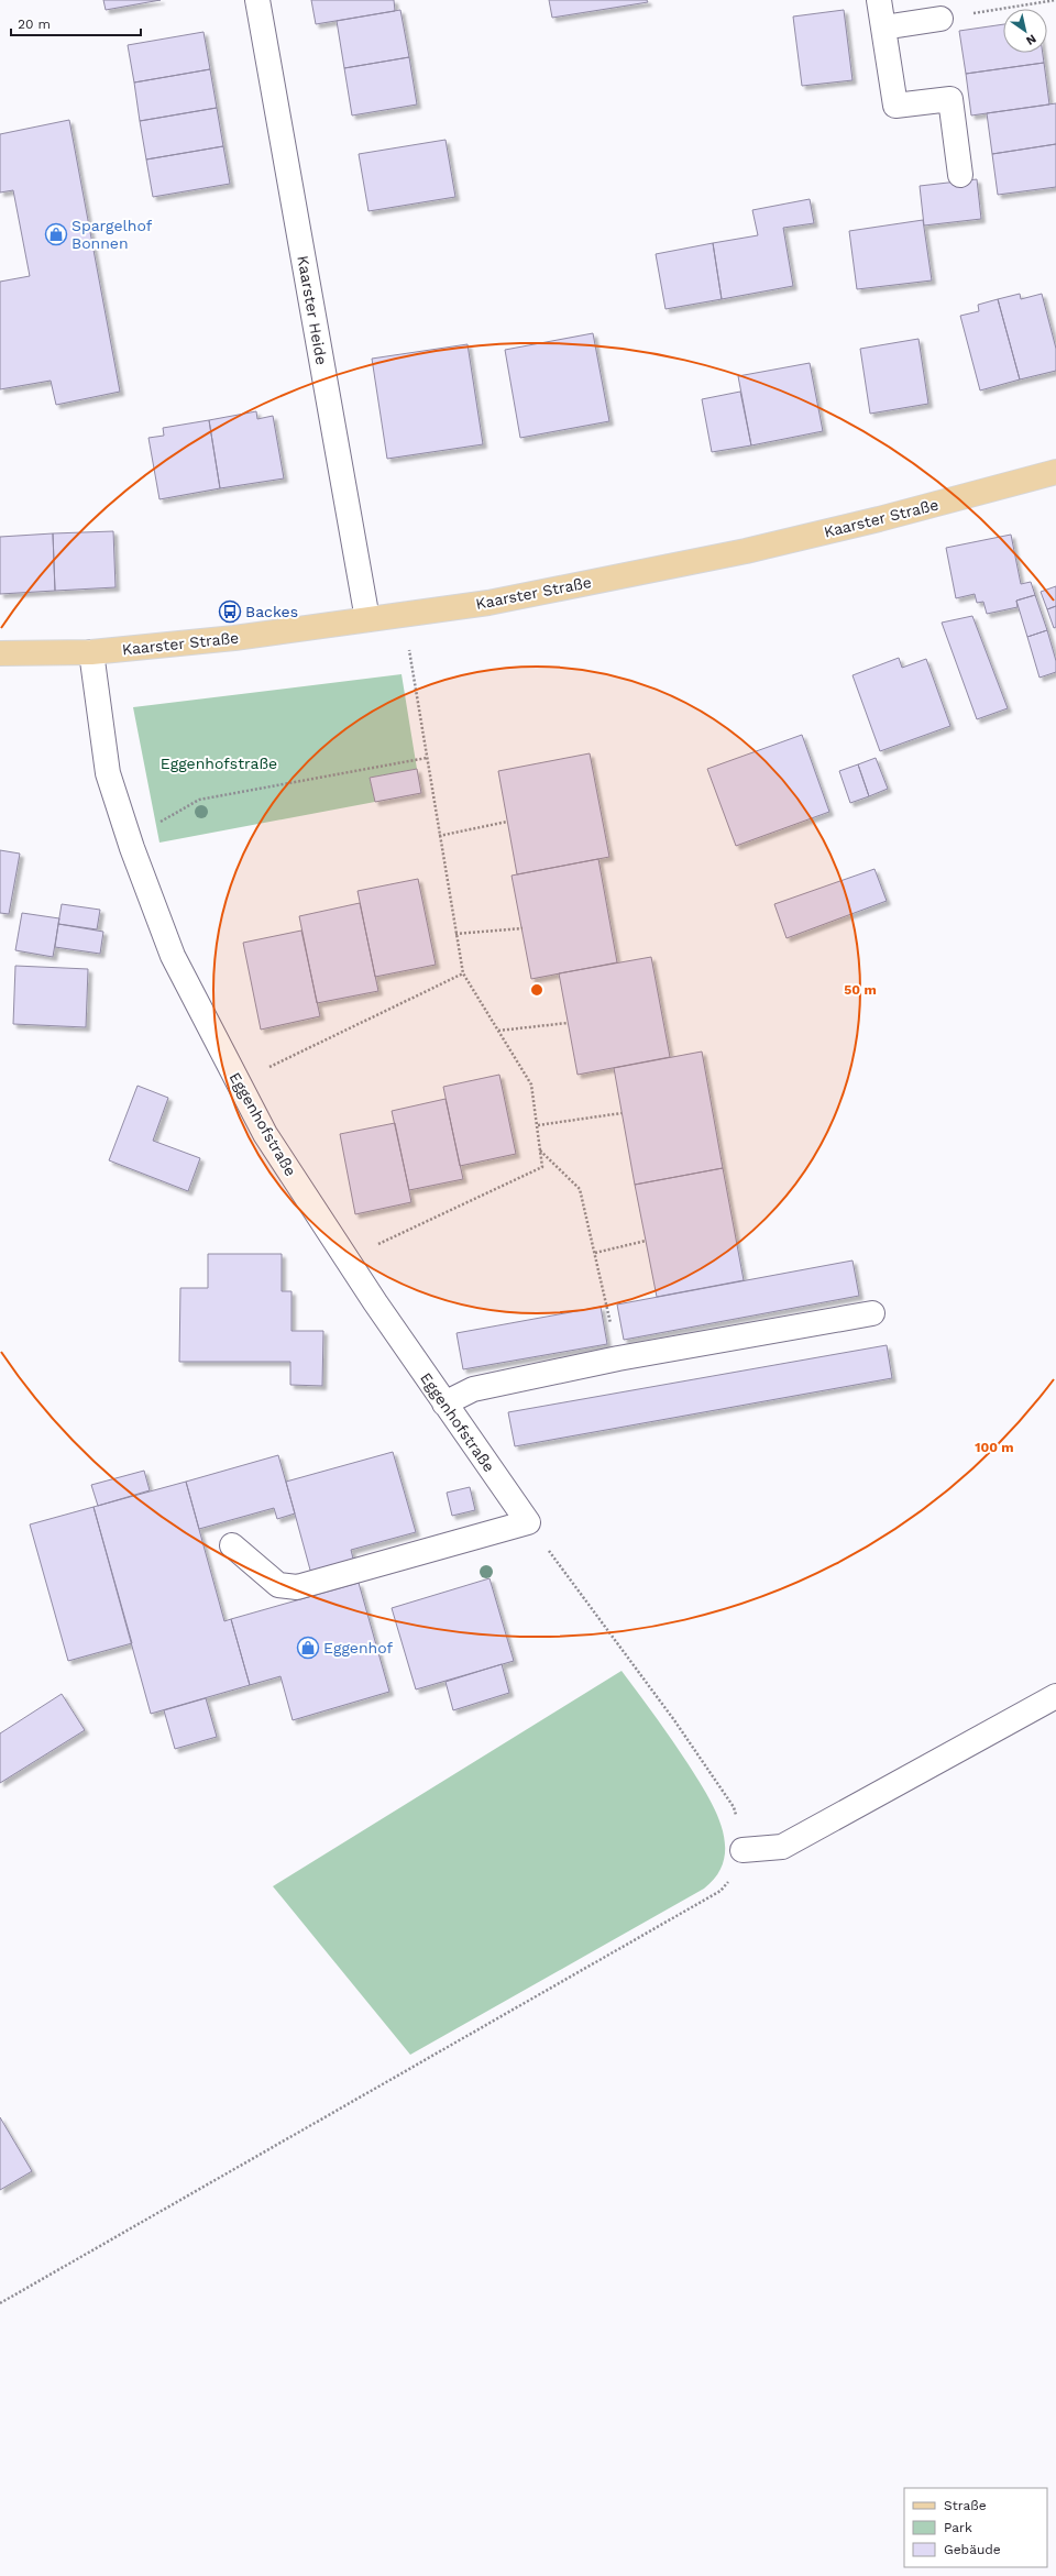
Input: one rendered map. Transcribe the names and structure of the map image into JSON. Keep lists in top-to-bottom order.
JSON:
{
  "streets": {
    "main road": ["Kaarster Straße"],
    "street": ["Kaarster Heide", "Eggenhofstraße"]
  },
  "crossings": [
    ["Kaarster Heide", "Kaarster Straße"],
    ["Kaarster Straße", "Eggenhofstraße"]
  ],
  "parks": ["Eggenhofstraße"],
  "places": {
    "shop": ["Spargelhof Bonnen", "Eggenhof"],
    "bus stop": ["Backes"]
  },
  "legend": ["Straße", "Park", "Gebäude"],
  "scale_bar": "20 m",
  "north": "bottom right",
  "rings": ["50 m", "100 m"]
}
